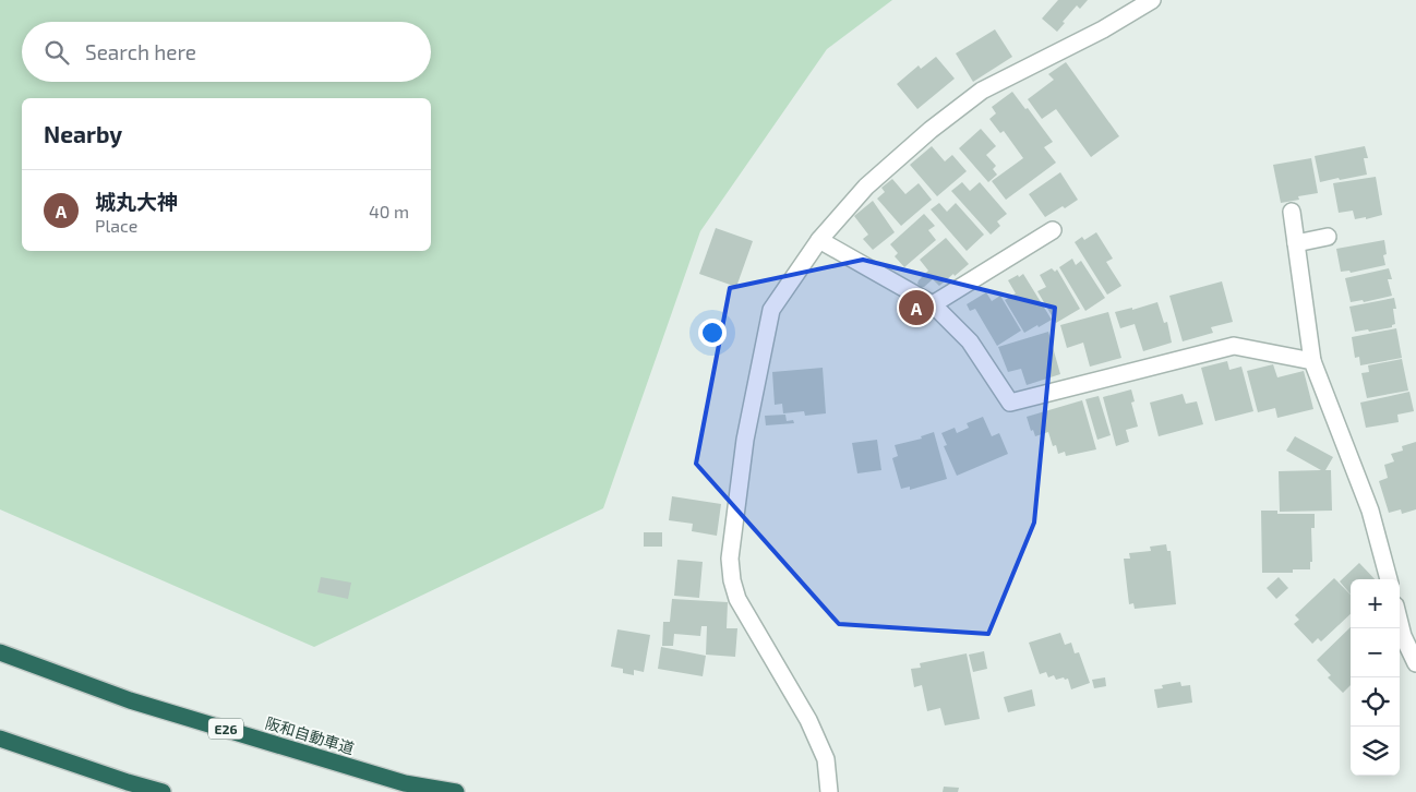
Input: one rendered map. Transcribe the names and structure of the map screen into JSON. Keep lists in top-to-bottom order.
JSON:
{
  "streets": {
    "highway": ["E26", "阪和自動車道"]
  },
  "page": {
    "search": "Search here",
    "heading": "Nearby",
    "list": [
      {
        "mark": "A",
        "name": "城丸大神",
        "note": "Place",
        "value": "40 m"
      }
    ],
    "pins": "A",
    "map_buttons": ["+", "−"]
  }
}
